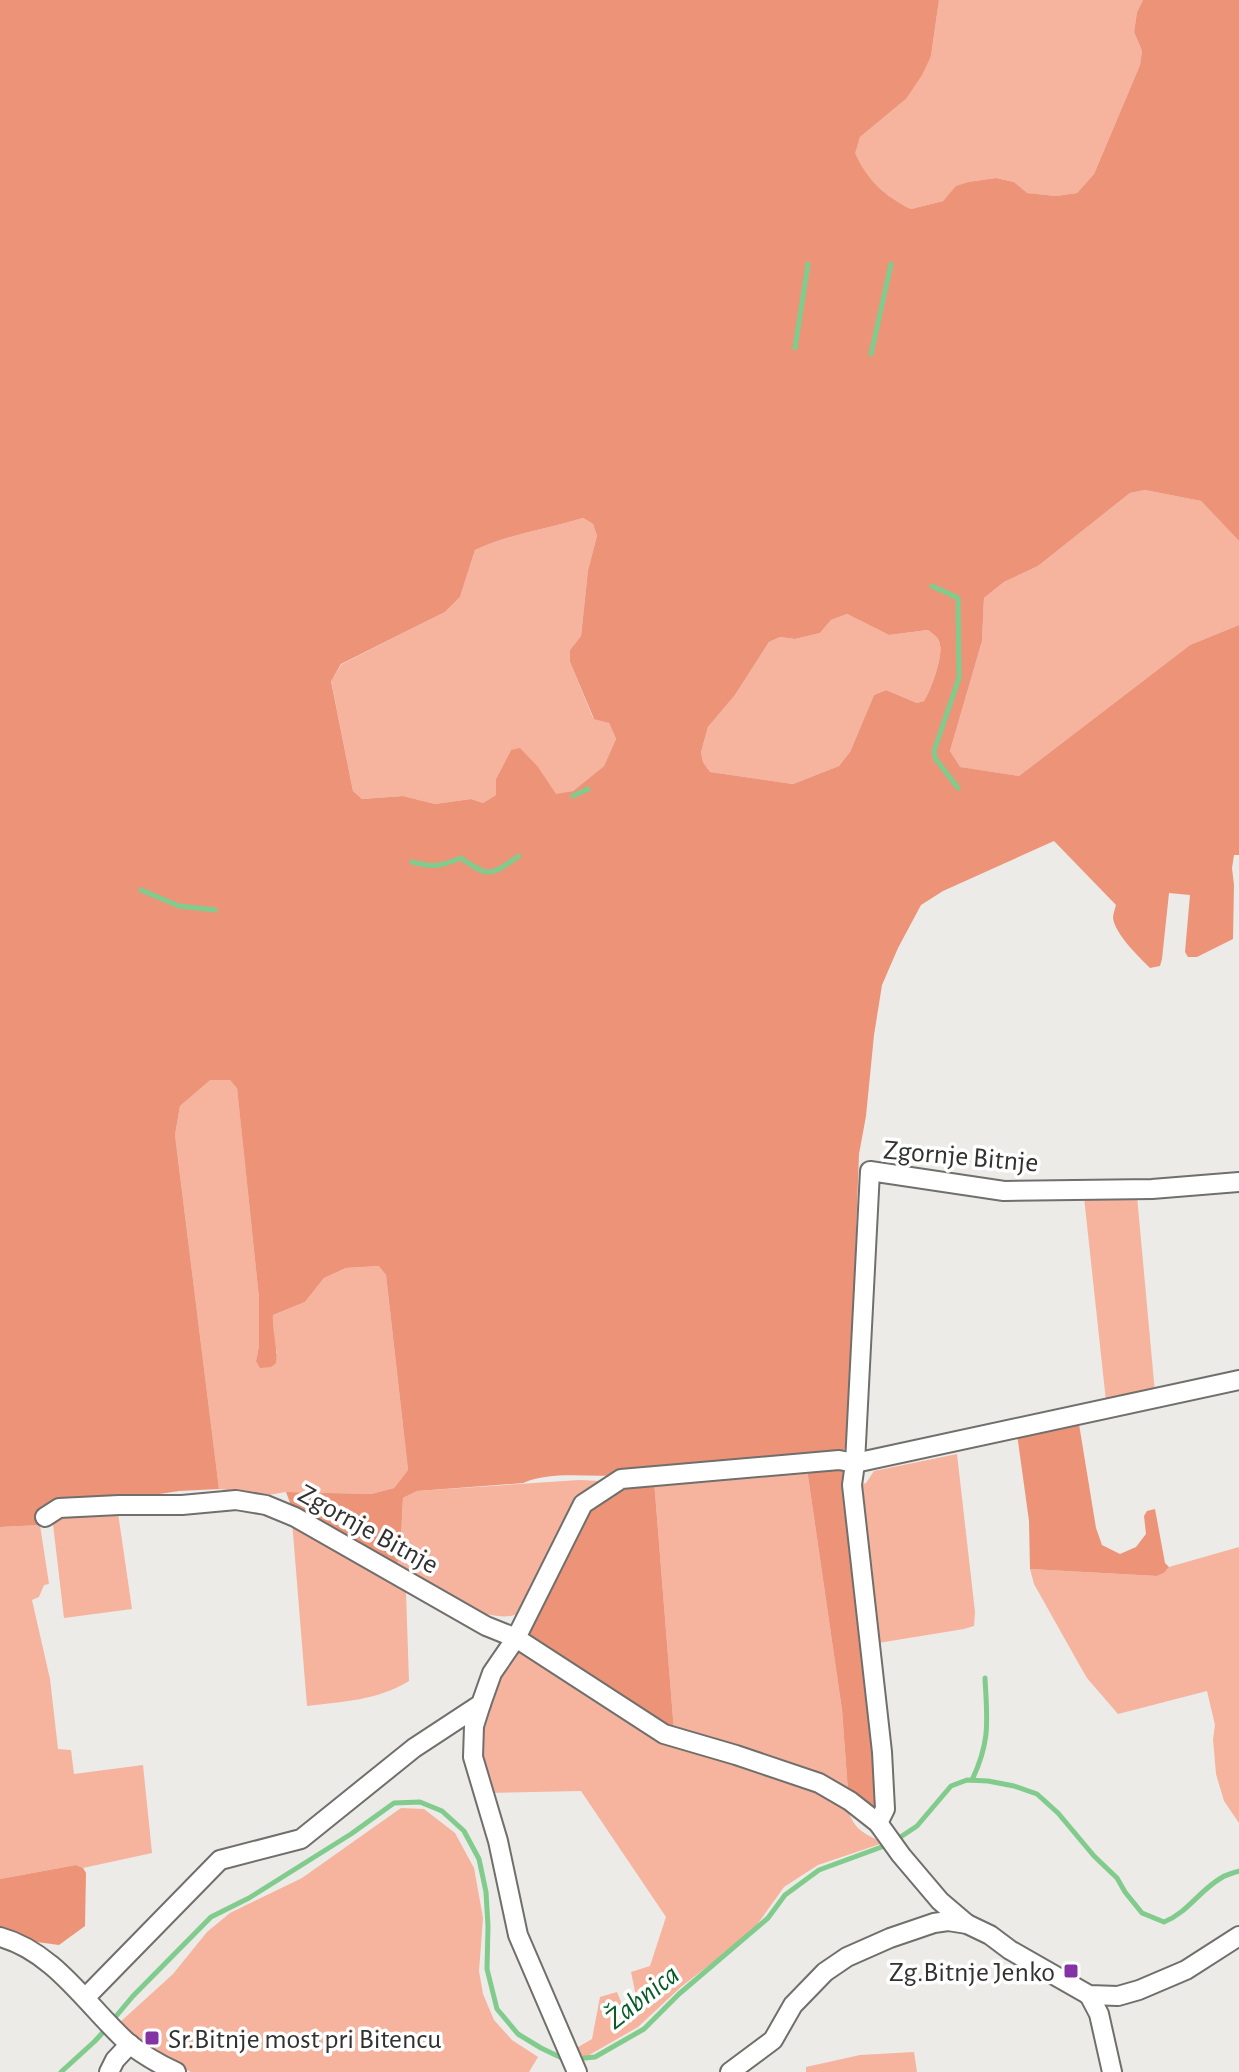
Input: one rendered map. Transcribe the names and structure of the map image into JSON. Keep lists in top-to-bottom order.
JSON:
{
  "streets": {
    "street": ["Zgornje Bitnje"]
  },
  "water": ["Žabnica"],
  "places": {
    "transit": ["Zg.Bitnje Jenko", "Sr.Bitnje most pri Bitencu"]
  }
}
